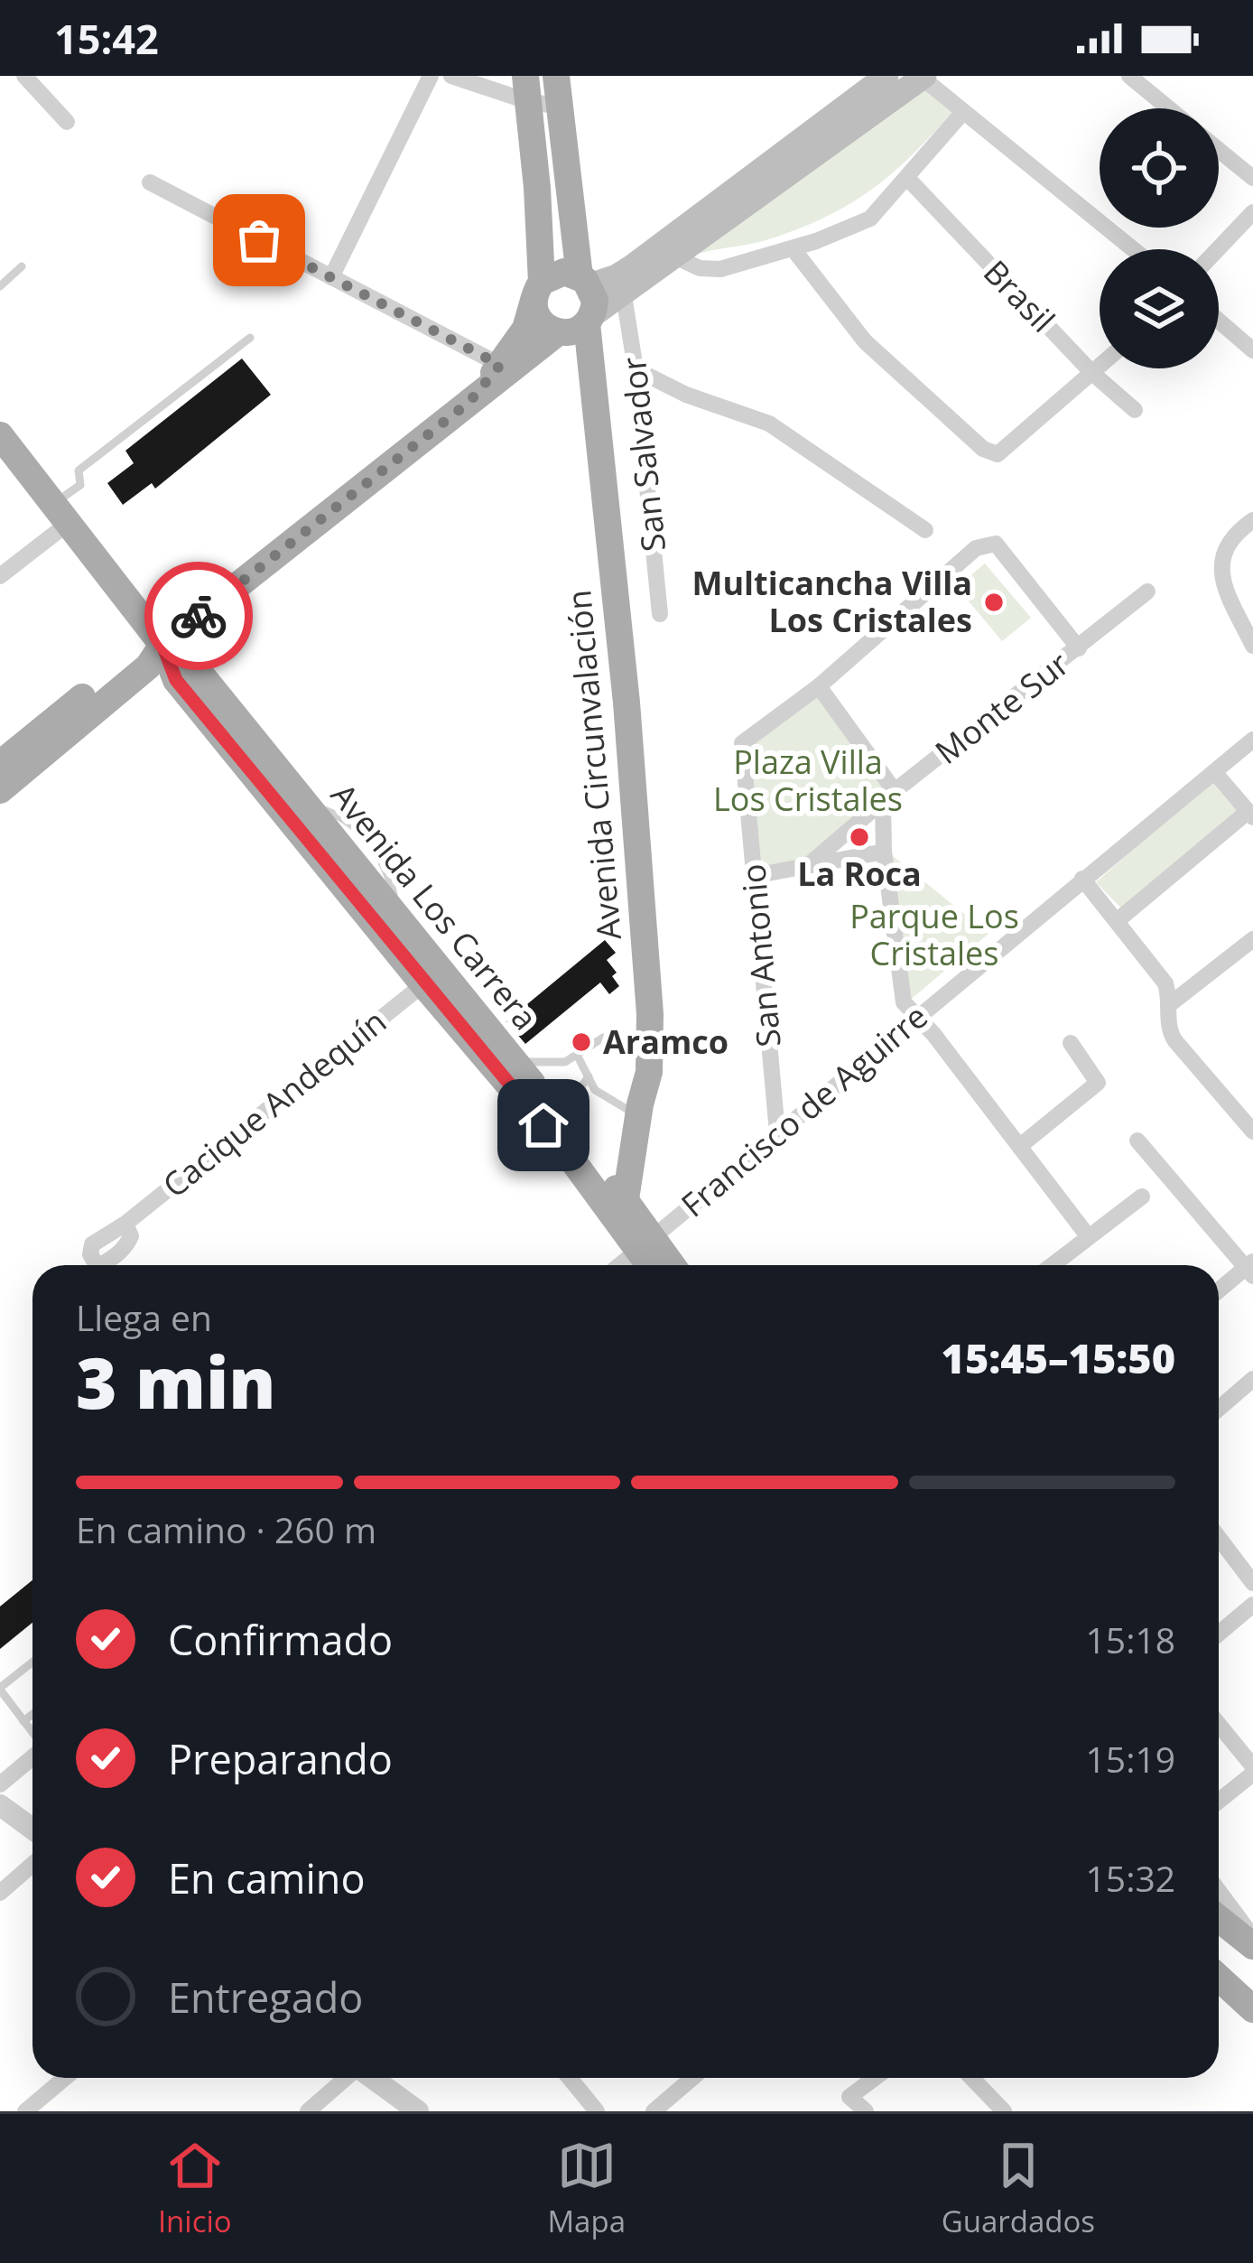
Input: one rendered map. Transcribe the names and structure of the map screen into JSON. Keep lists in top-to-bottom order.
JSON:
{
  "streets": {
    "main road": ["Avenida Circunvalación", "Avenida Los Carrera"],
    "street": [
      "Brasil",
      "San Salvador",
      "Monte Sur",
      "San Antonio",
      "Cacique Andequín",
      "Francisco de Aguirre"
    ]
  },
  "crossings": [
    ["Avenida Circunvalación", "Avenida Los Carrera"],
    ["Avenida Los Carrera", "Cacique Andequín"],
    ["Avenida Los Carrera", "Francisco de Aguirre"],
    ["San Antonio", "Francisco de Aguirre"]
  ],
  "parks": ["Plaza Villa Los Cristales", "Parque Los Cristales"],
  "places": ["Multicancha Villa Los Cristales", "La Roca", "Aramco"],
  "page": {
    "status": "15:42",
    "heading": ["3 min", "Llega en", "15:45–15:50"],
    "bar": "En camino · 260 m",
    "list": [
      ["Confirmado", "15:18"],
      ["Preparando", "15:19"],
      ["En camino", "15:32"],
      "Entregado"
    ],
    "tabs": ["Inicio", "Mapa", "Guardados"]
  }
}
